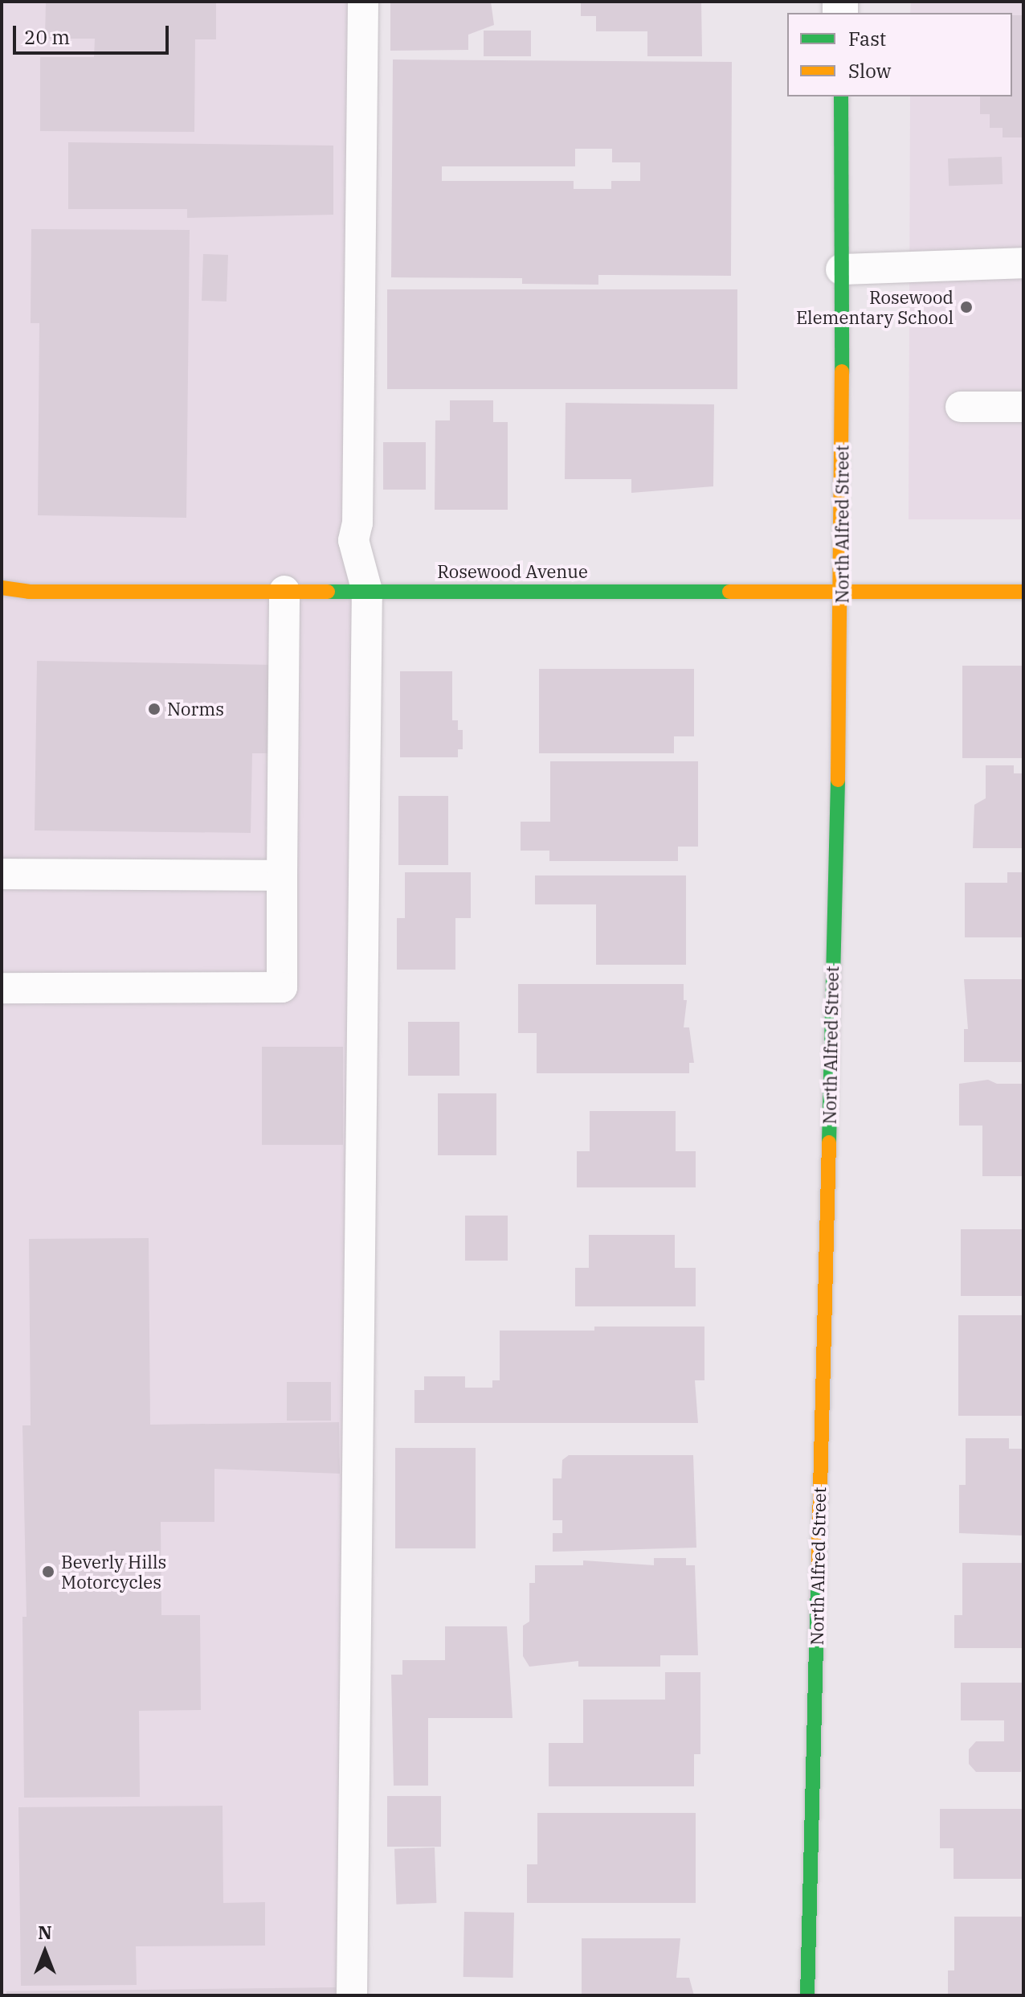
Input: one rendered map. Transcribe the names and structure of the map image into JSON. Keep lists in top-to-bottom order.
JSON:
{
  "streets": {
    "street": ["North Alfred Street", "Rosewood Avenue"]
  },
  "crossings": [
    ["North Alfred Street", "Rosewood Avenue"]
  ],
  "places": ["Rosewood Elementary School", "Norms", "Beverly Hills Motorcycles"],
  "legend": ["Fast", "Slow"],
  "scale_bar": "20 m",
  "north": "top"
}
